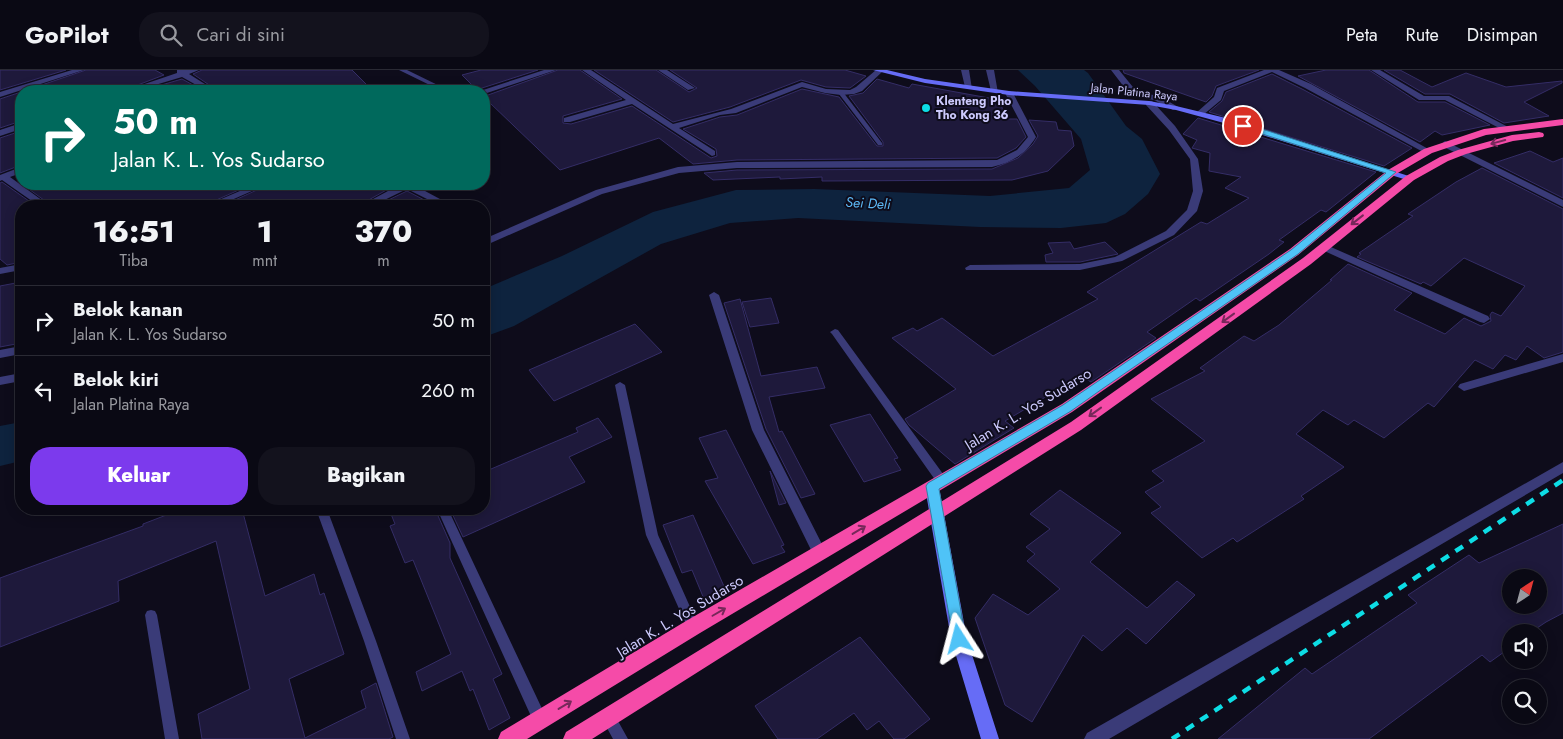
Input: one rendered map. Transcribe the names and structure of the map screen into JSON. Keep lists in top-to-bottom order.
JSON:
{
  "streets": {
    "highway": ["Jalan K. L. Yos Sudarso"],
    "main road": ["Jalan Platina Raya"]
  },
  "crossings": [
    ["Jalan Platina Raya", "Jalan K. L. Yos Sudarso"]
  ],
  "water": ["Sei Deli"],
  "places": ["Klenteng Pho Tho Kong 36"],
  "north": "top right",
  "page": {
    "header": "GoPilot",
    "search": "Cari di sini",
    "nav": ["Peta", "Rute", "Disimpan"],
    "turn": ["50 m", "Jalan K. L. Yos Sudarso"],
    "eta": [
      "16:51",
      "Tiba",
      "1",
      "mnt",
      "370",
      "m"
    ],
    "list": [
      {
        "name": "Belok kanan",
        "note": "Jalan K. L. Yos Sudarso",
        "value": "50 m"
      },
      {
        "name": "Belok kiri",
        "note": "Jalan Platina Raya",
        "value": "260 m"
      }
    ],
    "buttons": ["Keluar", "Bagikan"]
  }
}
